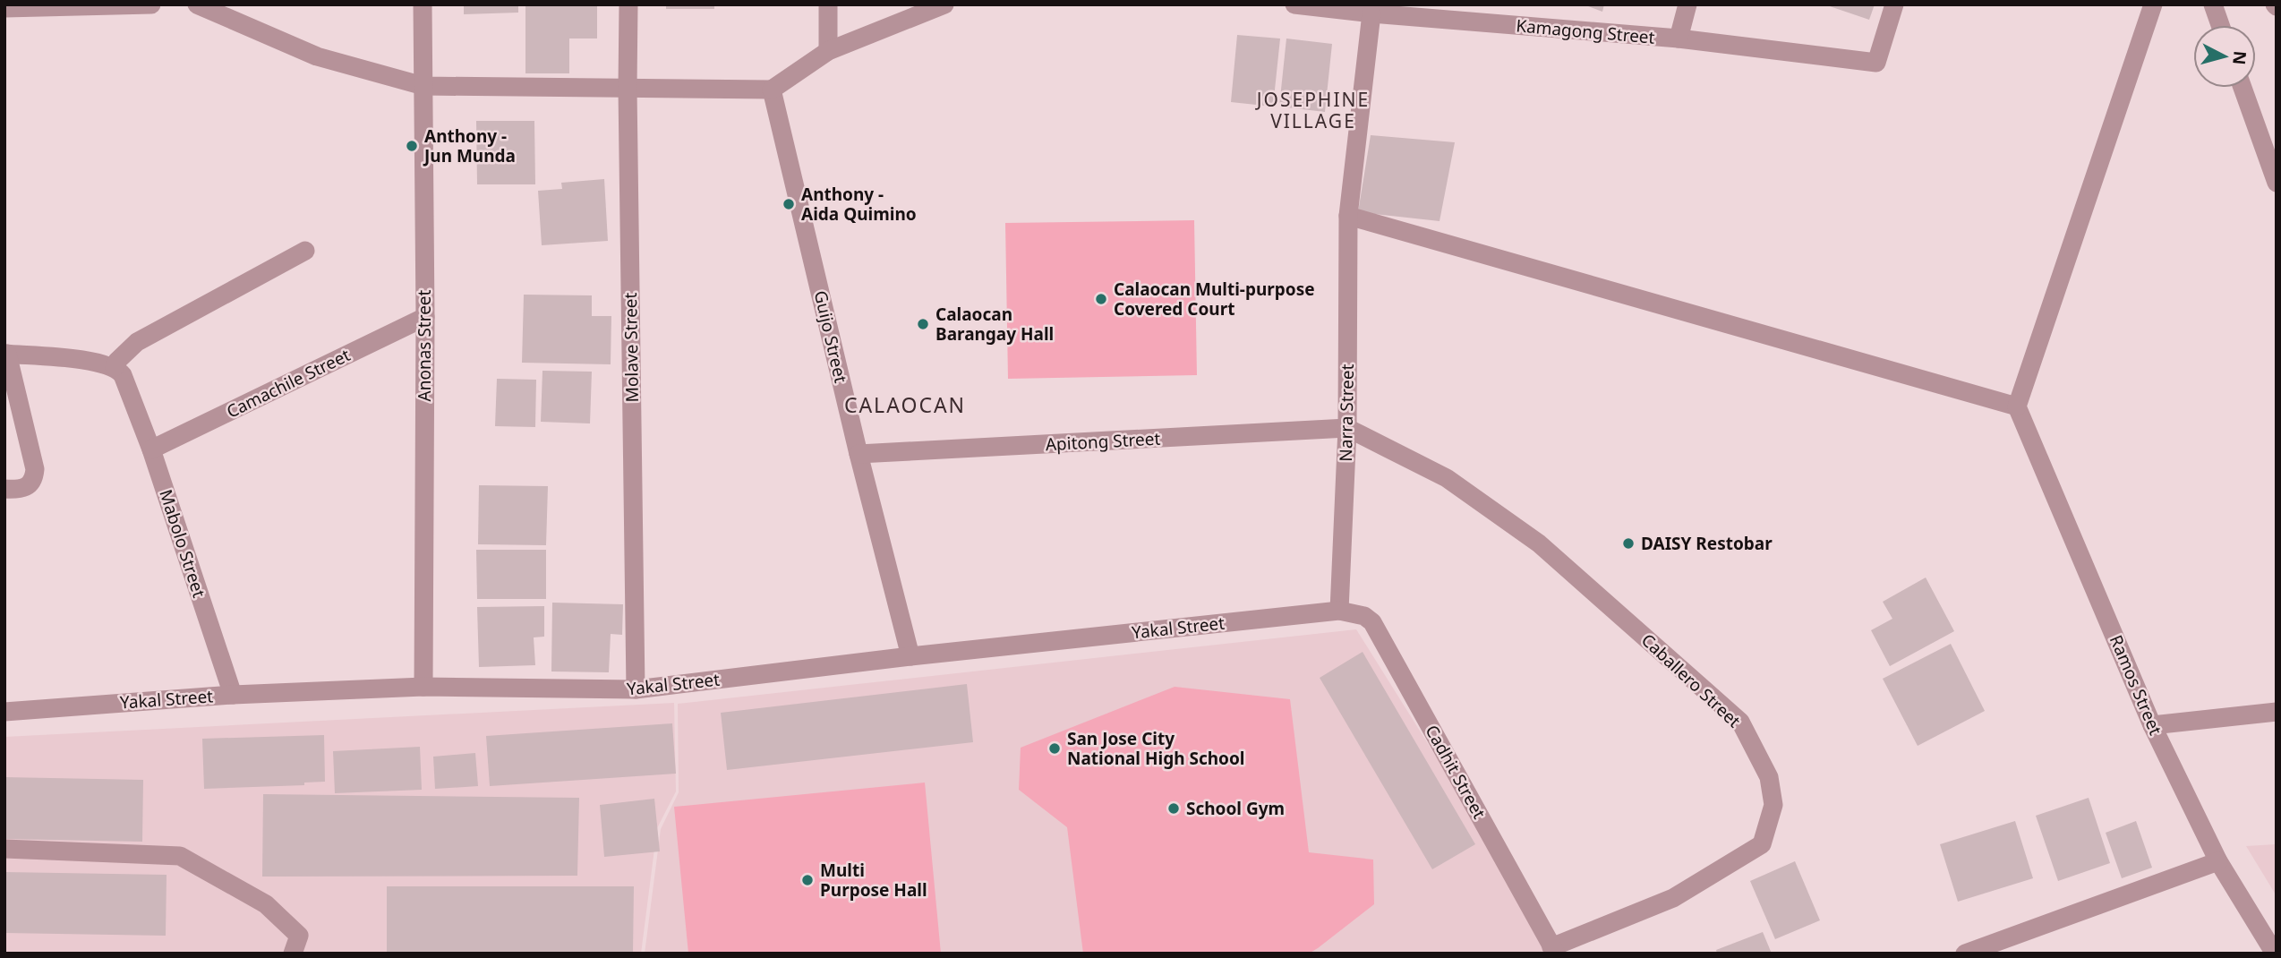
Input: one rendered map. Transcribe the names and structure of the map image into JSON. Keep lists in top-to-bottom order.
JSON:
{
  "streets": {
    "street": [
      "Kamagong Street",
      "Guijo Street",
      "Anonas Street",
      "Molave Street",
      "Camachile Street",
      "Narra Street",
      "Apitong Street",
      "Mabolo Street",
      "Yakal Street",
      "Caballero Street",
      "Ramos Street",
      "Cadhit Street"
    ]
  },
  "crossings": [
    ["Kamagong Street", "Narra Street"],
    ["Guijo Street", "Apitong Street"],
    ["Guijo Street", "Yakal Street"],
    ["Anonas Street", "Camachile Street"],
    ["Anonas Street", "Yakal Street"],
    ["Molave Street", "Yakal Street"],
    ["Camachile Street", "Mabolo Street"],
    ["Narra Street", "Apitong Street"],
    ["Narra Street", "Yakal Street"],
    ["Narra Street", "Caballero Street"],
    ["Narra Street", "Cadhit Street"],
    ["Apitong Street", "Caballero Street"],
    ["Mabolo Street", "Yakal Street"],
    ["Yakal Street", "Cadhit Street"],
    ["Caballero Street", "Cadhit Street"]
  ],
  "districts": ["JOSEPHINE VILLAGE", "CALAOCAN"],
  "places": [
    "Anthony - Jun Munda",
    "Anthony - Aida Quimino",
    "Calaocan Multi-purpose Covered Court",
    "Calaocan Barangay Hall",
    "DAISY Restobar",
    "San Jose City National High School",
    "School Gym",
    "Multi Purpose Hall"
  ],
  "north": "right"
}
